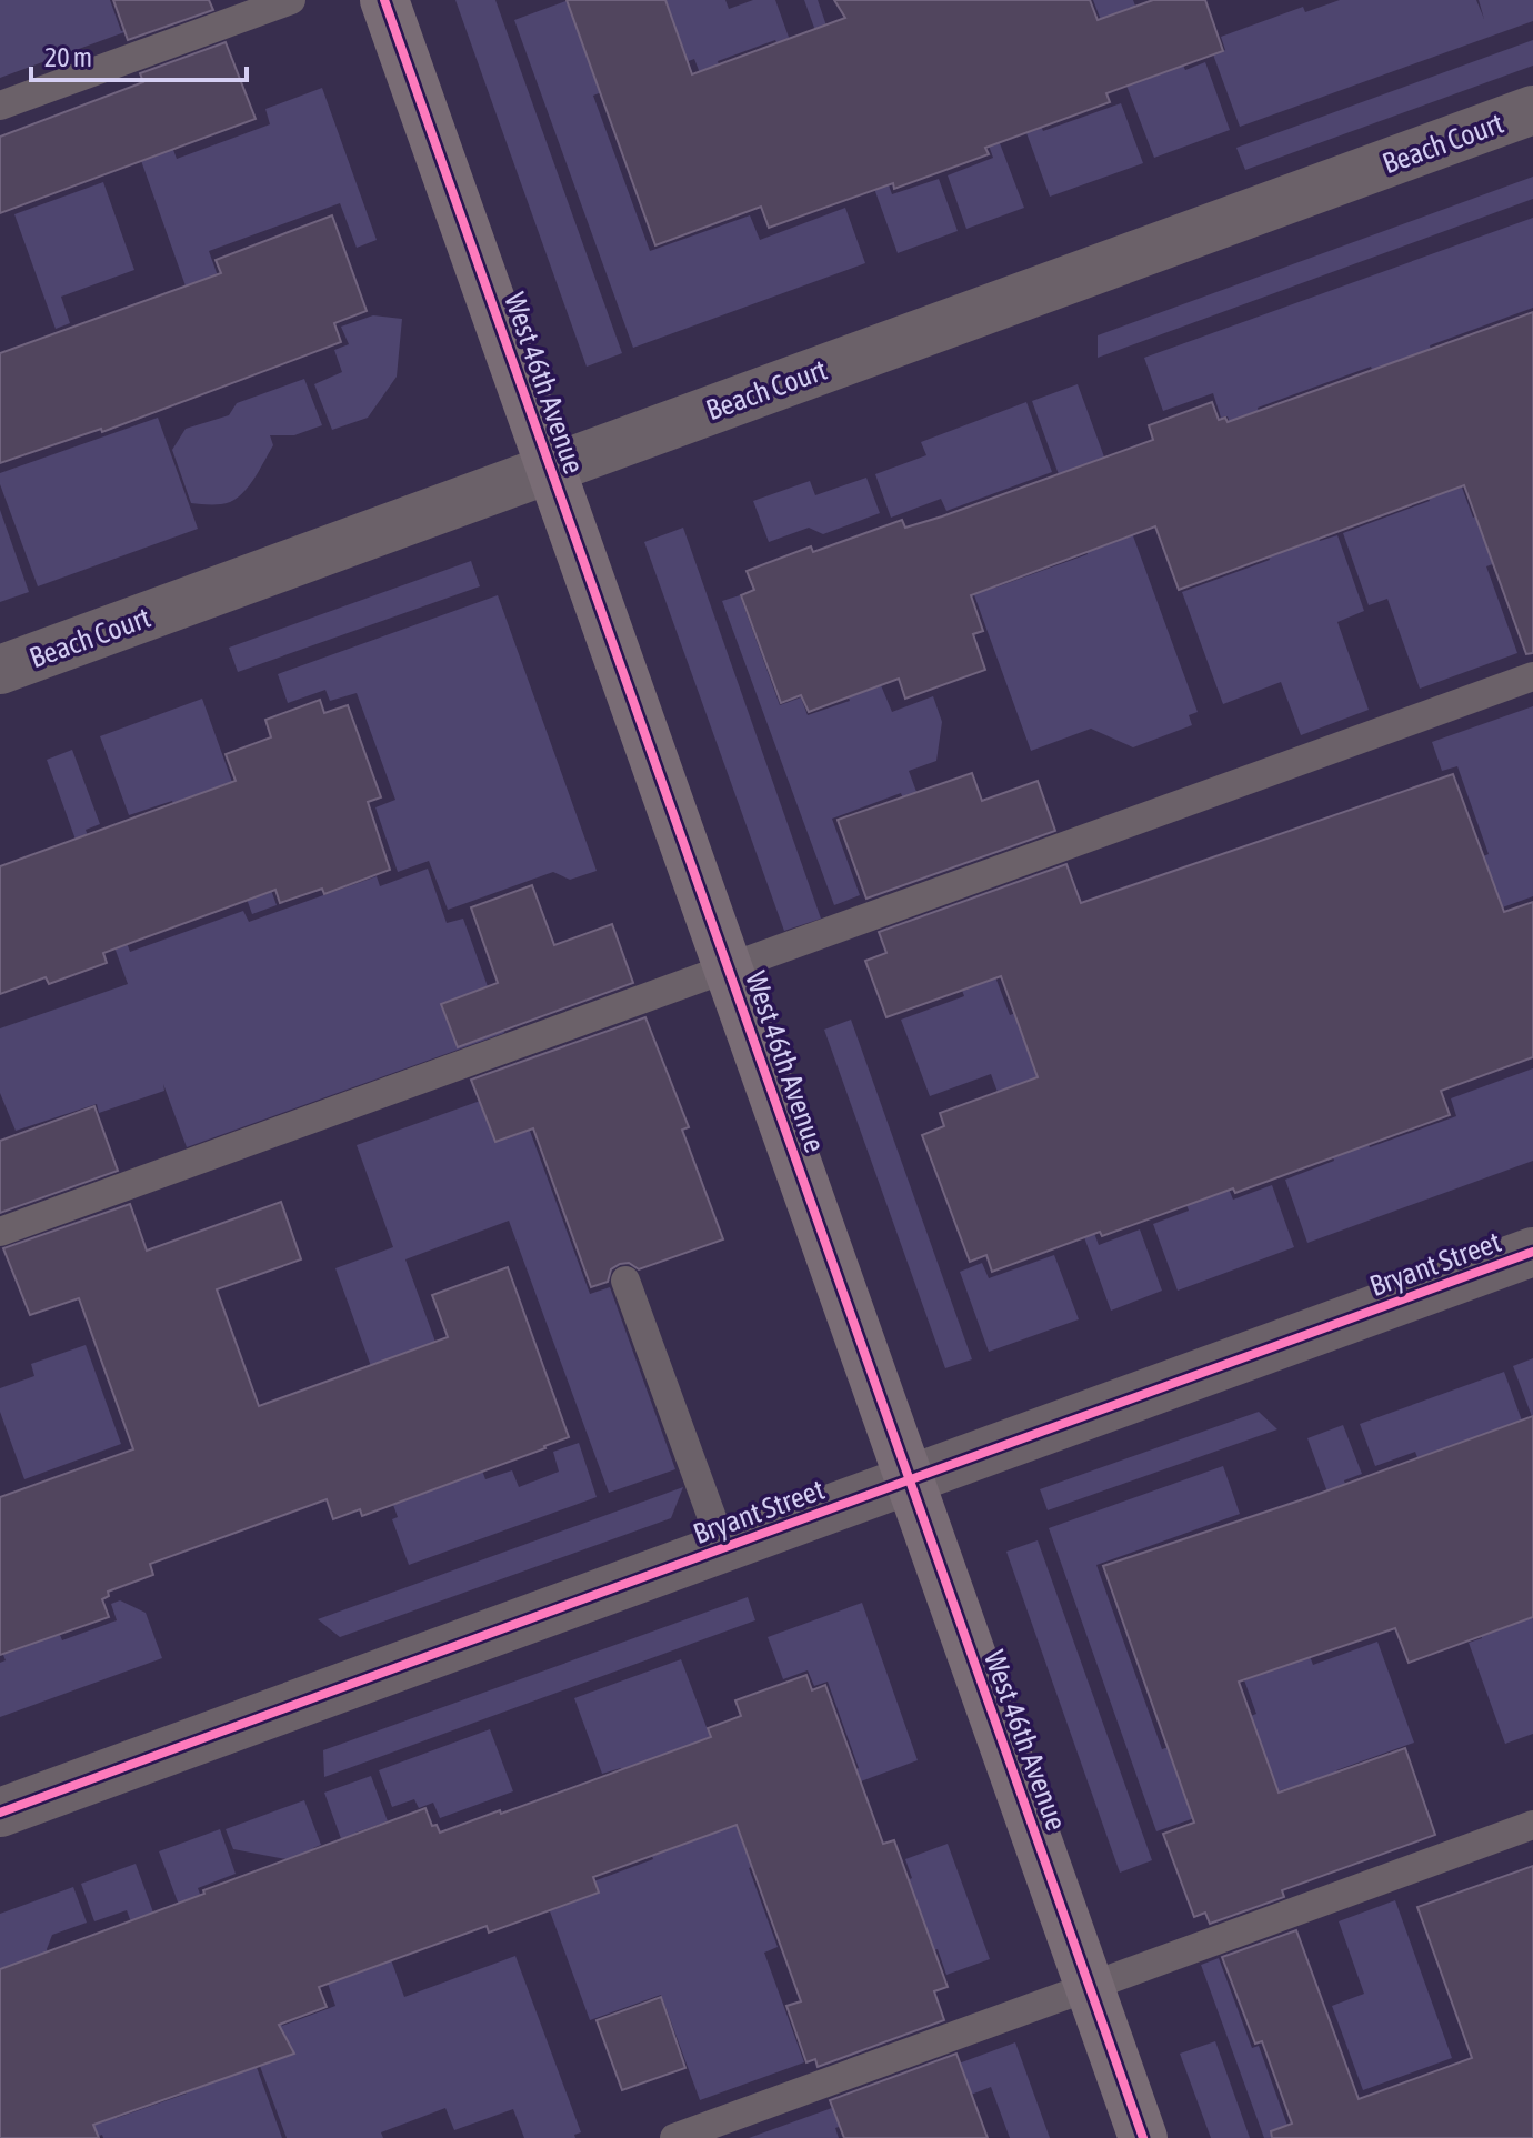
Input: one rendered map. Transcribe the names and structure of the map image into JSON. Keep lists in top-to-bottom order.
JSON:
{
  "streets": {
    "street": ["Beach Court", "West 46th Avenue", "Bryant Street"]
  },
  "crossings": [
    ["Beach Court", "West 46th Avenue"],
    ["West 46th Avenue", "Bryant Street"]
  ],
  "scale_bar": "20 m"
}
